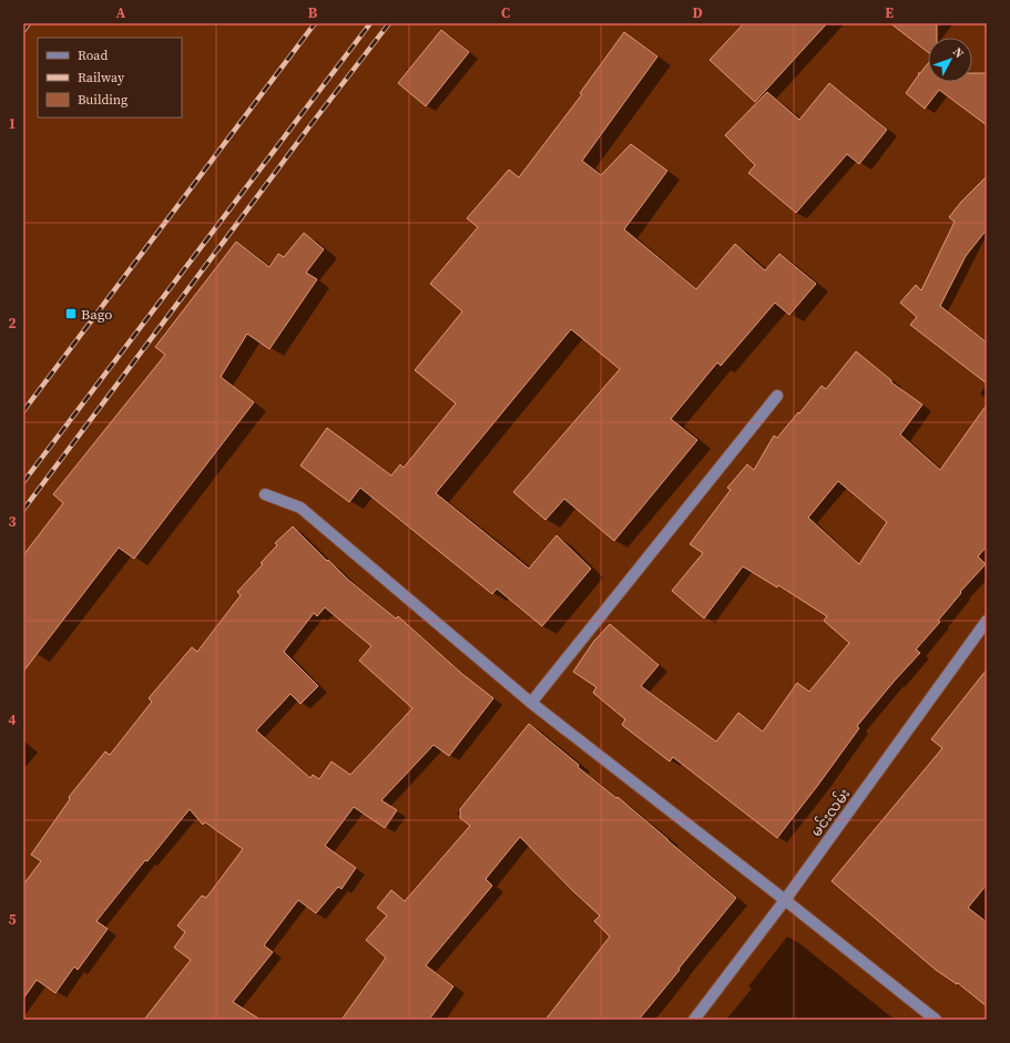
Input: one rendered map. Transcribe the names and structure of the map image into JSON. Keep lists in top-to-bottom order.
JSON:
{
  "streets": {
    "street": ["မင်းလမ်း"]
  },
  "places": {
    "transit": ["Bago"]
  },
  "legend": ["Road", "Railway", "Building"],
  "north": "top right",
  "grid": {
    "columns": [
      "A",
      "B",
      "C",
      "D",
      "E"
    ],
    "rows": [
      "1",
      "2",
      "3",
      "4",
      "5"
    ]
  }
}
